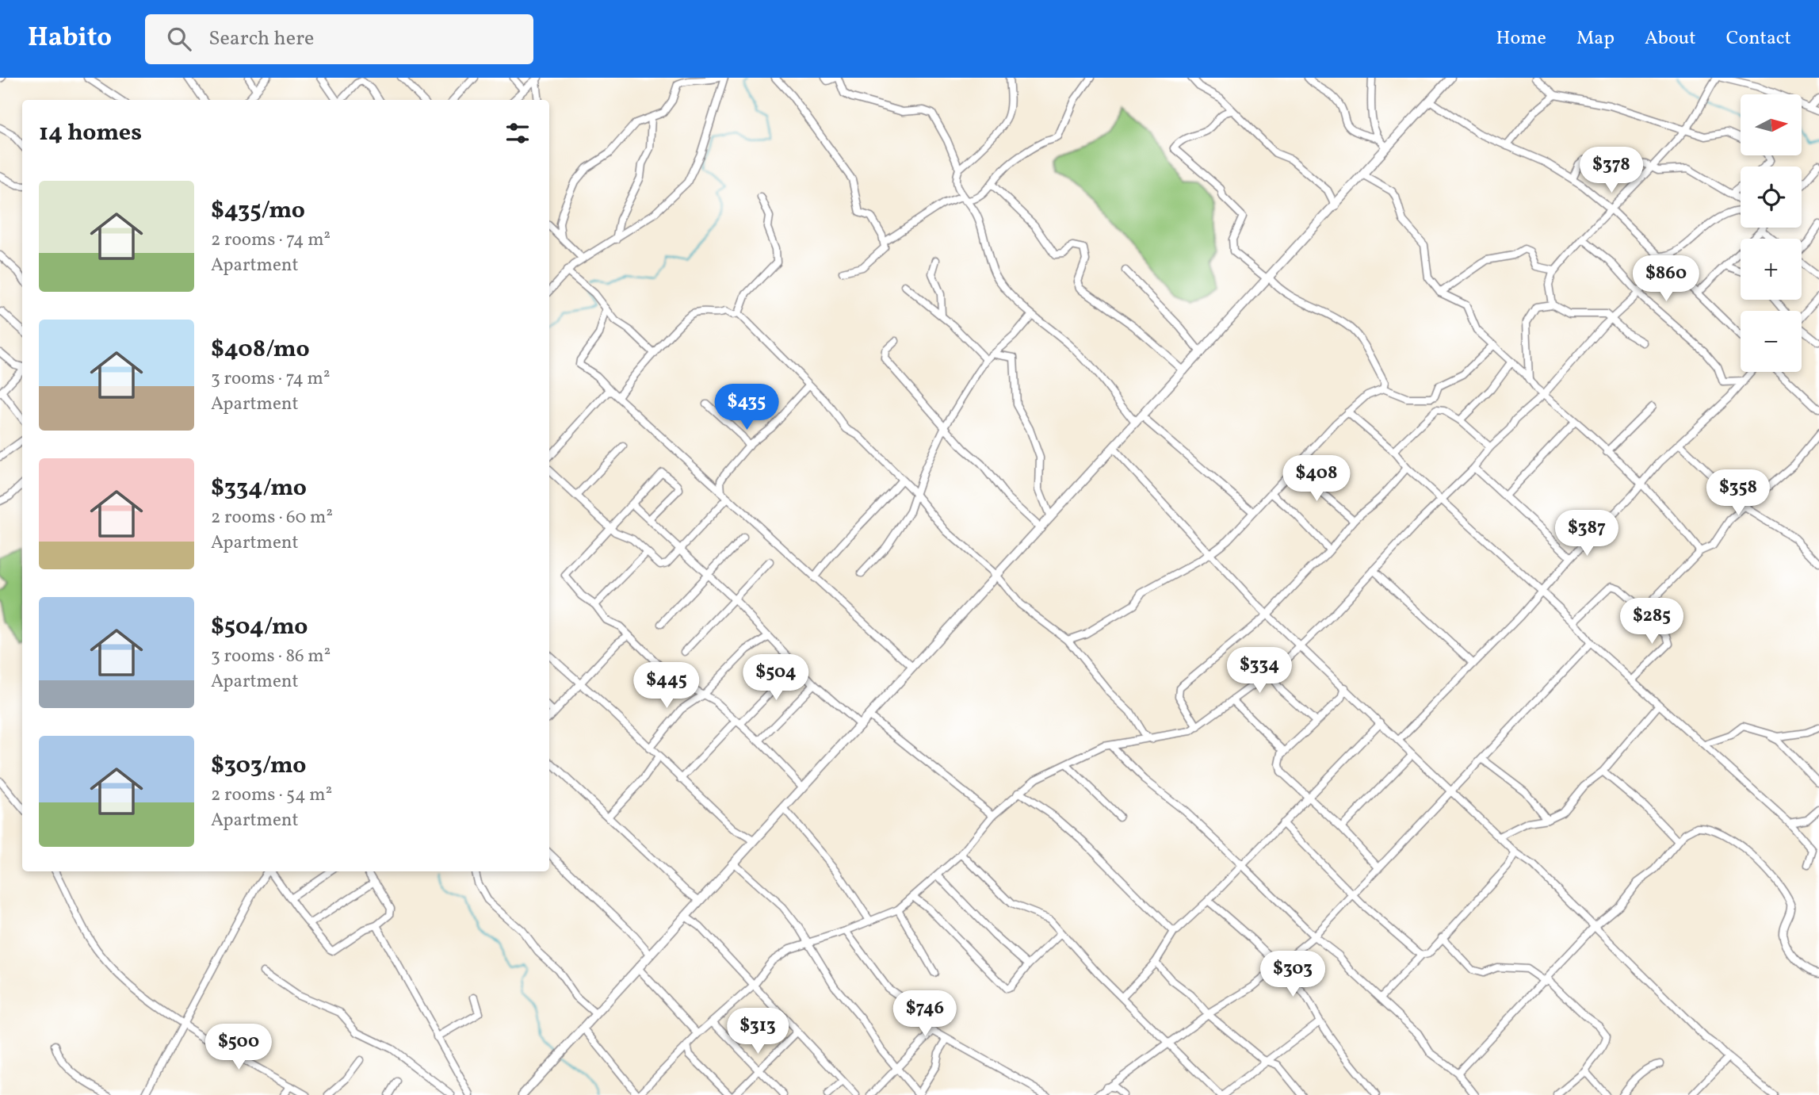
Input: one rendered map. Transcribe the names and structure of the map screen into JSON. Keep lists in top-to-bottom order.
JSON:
{
  "north": "right",
  "page": {
    "header": "Habito",
    "search": "Search here",
    "nav": [
      "Home",
      "Map",
      "About",
      "Contact"
    ],
    "map_buttons": ["+", "−"],
    "heading": "14 homes",
    "price": [
      "$378",
      "$860",
      "$435",
      "$408",
      "$358",
      "$387",
      "$285",
      "$334",
      "$504",
      "$445",
      "$303",
      "$746",
      "$313",
      "$500"
    ],
    "list": [
      {
        "name": "$435/mo",
        "note": "2 rooms · 74 m² · Apartment"
      },
      {
        "name": "$408/mo",
        "note": "3 rooms · 74 m² · Apartment"
      },
      {
        "name": "$334/mo",
        "note": "2 rooms · 60 m² · Apartment"
      },
      {
        "name": "$504/mo",
        "note": "3 rooms · 86 m² · Apartment"
      },
      {
        "name": "$303/mo",
        "note": "2 rooms · 54 m² · Apartment"
      }
    ]
  }
}
